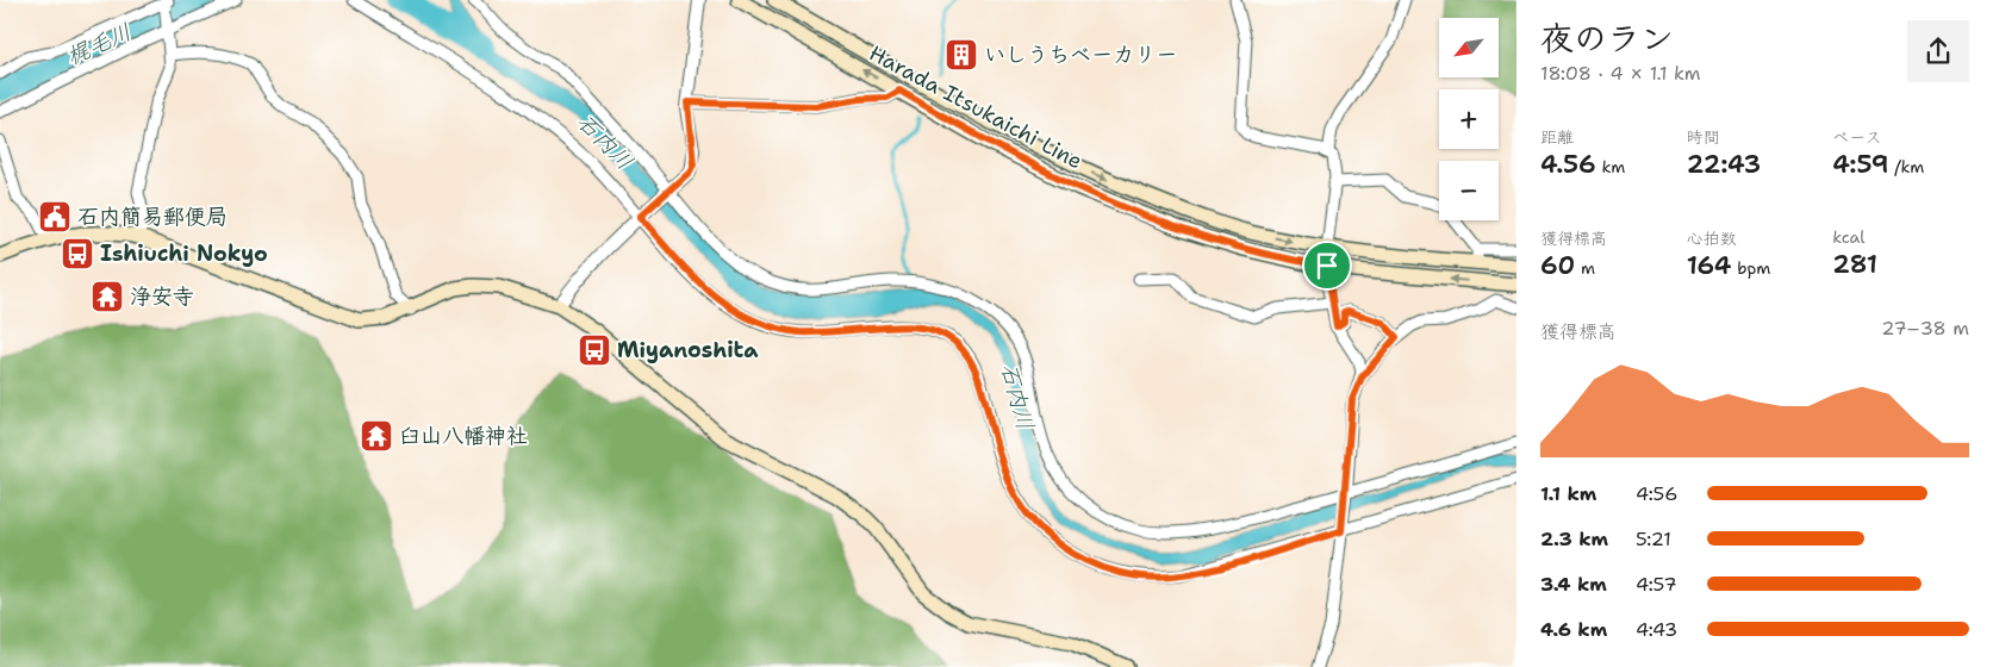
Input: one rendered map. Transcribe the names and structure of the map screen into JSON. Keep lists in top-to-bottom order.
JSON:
{
  "streets": {
    "main road": ["Harada Itsukaichi Line"]
  },
  "water": ["梶毛川", "石内川"],
  "places": {
    "building": ["いしうちベーカリー"],
    "public building": ["石内簡易郵便局"],
    "bus stop": ["Ishiuchi Nokyo", "Miyanoshita"],
    "temple": ["浄安寺", "臼山八幡神社"]
  },
  "north": "bottom left",
  "page": {
    "heading": ["夜のラン", "18:08 · 4 × 1.1 km"],
    "map_buttons": ["+", "−"],
    "stats": [
      ["距離", "4.56 km"],
      ["時間", "22:43"],
      ["ペース", "4:59 /km"],
      ["獲得標高", "60 m"],
      ["心拍数", "164 bpm"],
      ["kcal", "281"]
    ],
    "chart": ["獲得標高", "27–38 m"],
    "list": [
      {
        "name": "1.1 km",
        "note": "4:56"
      },
      {
        "name": "2.3 km",
        "note": "5:21"
      },
      {
        "name": "3.4 km",
        "note": "4:57"
      },
      {
        "name": "4.6 km",
        "note": "4:43"
      }
    ]
  }
}
